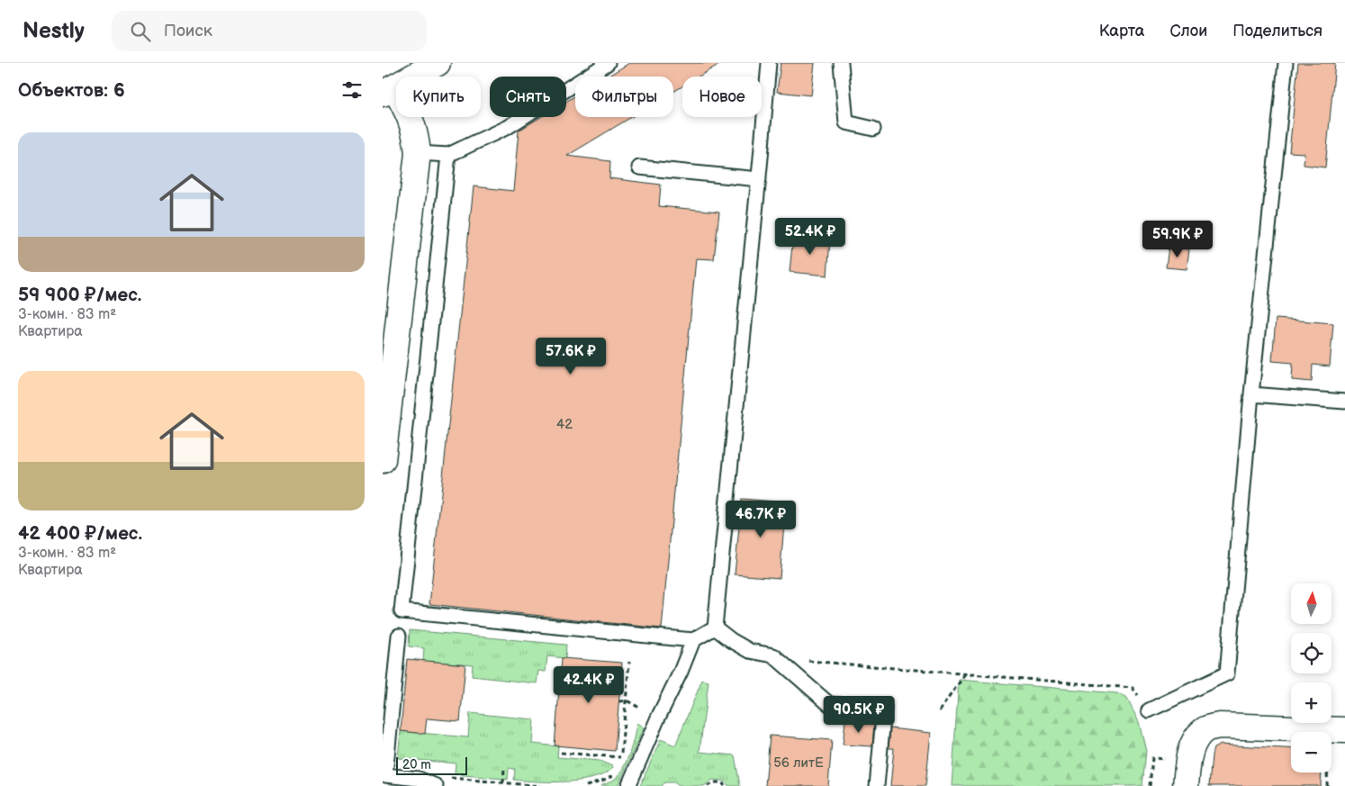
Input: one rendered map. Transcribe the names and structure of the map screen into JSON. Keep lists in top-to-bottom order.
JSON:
{
  "house_numbers": ["42", "56 литЕ"],
  "scale_bar": "20 m",
  "north": "top",
  "page": {
    "header": "Nestly",
    "search": "Поиск",
    "nav": ["Карта", "Слои", "Поделиться"],
    "heading": "Объектов: 6",
    "chip": [
      "Купить",
      "Снять",
      "Фильтры",
      "Новое"
    ],
    "list": [
      {
        "name": "59 900 ₽/мес.",
        "note": "3-комн. · 83 m² · Квартира"
      },
      {
        "name": "42 400 ₽/мес.",
        "note": "3-комн. · 83 m² · Квартира"
      }
    ],
    "price": [
      "52.4K ₽",
      "59.9K ₽",
      "57.6K ₽",
      "46.7K ₽",
      "42.4K ₽",
      "90.5K ₽"
    ],
    "map_buttons": ["+", "−"],
    "scale": "20 m"
  }
}
